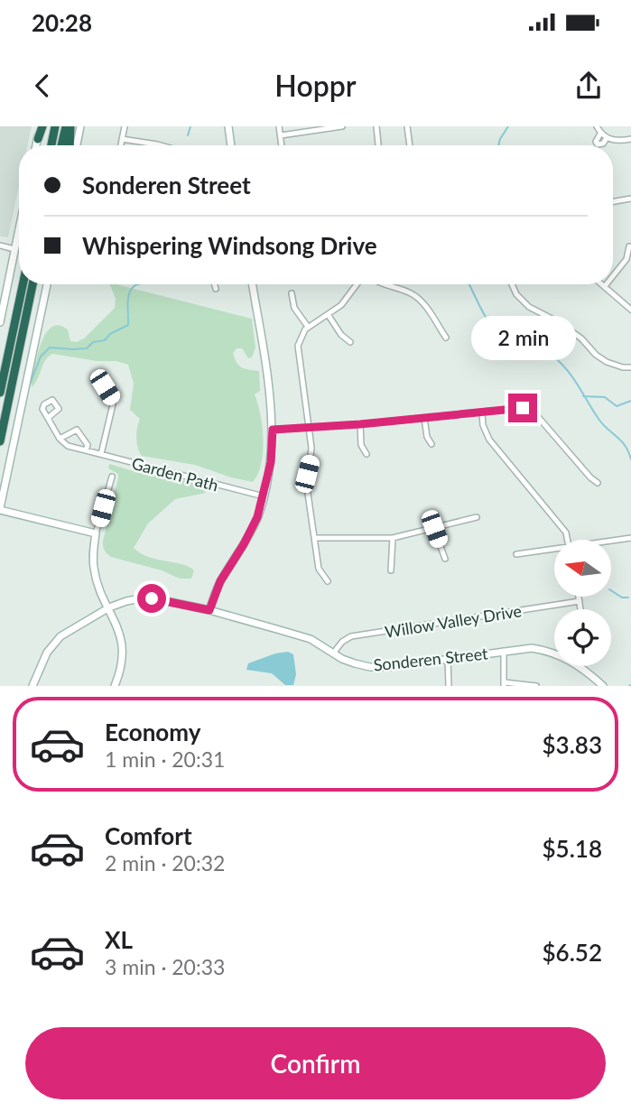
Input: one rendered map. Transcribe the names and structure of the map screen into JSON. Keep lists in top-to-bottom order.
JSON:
{
  "streets": {
    "street": ["Garden Path", "Willow Valley Drive", "Sonderen Street"]
  },
  "crossings": [
    ["Willow Valley Drive", "Sonderen Street"]
  ],
  "north": "left",
  "page": {
    "status": "20:28",
    "header": "Hoppr",
    "banner": ["Sonderen Street", "Whispering Windsong Drive"],
    "bubble": "2 min",
    "list": [
      {
        "name": "Economy",
        "note": "1 min · 20:31",
        "value": "$3.83"
      },
      {
        "name": "Comfort",
        "note": "2 min · 20:32",
        "value": "$5.18"
      },
      {
        "name": "XL",
        "note": "3 min · 20:33",
        "value": "$6.52"
      }
    ],
    "buttons": "Confirm"
  }
}
